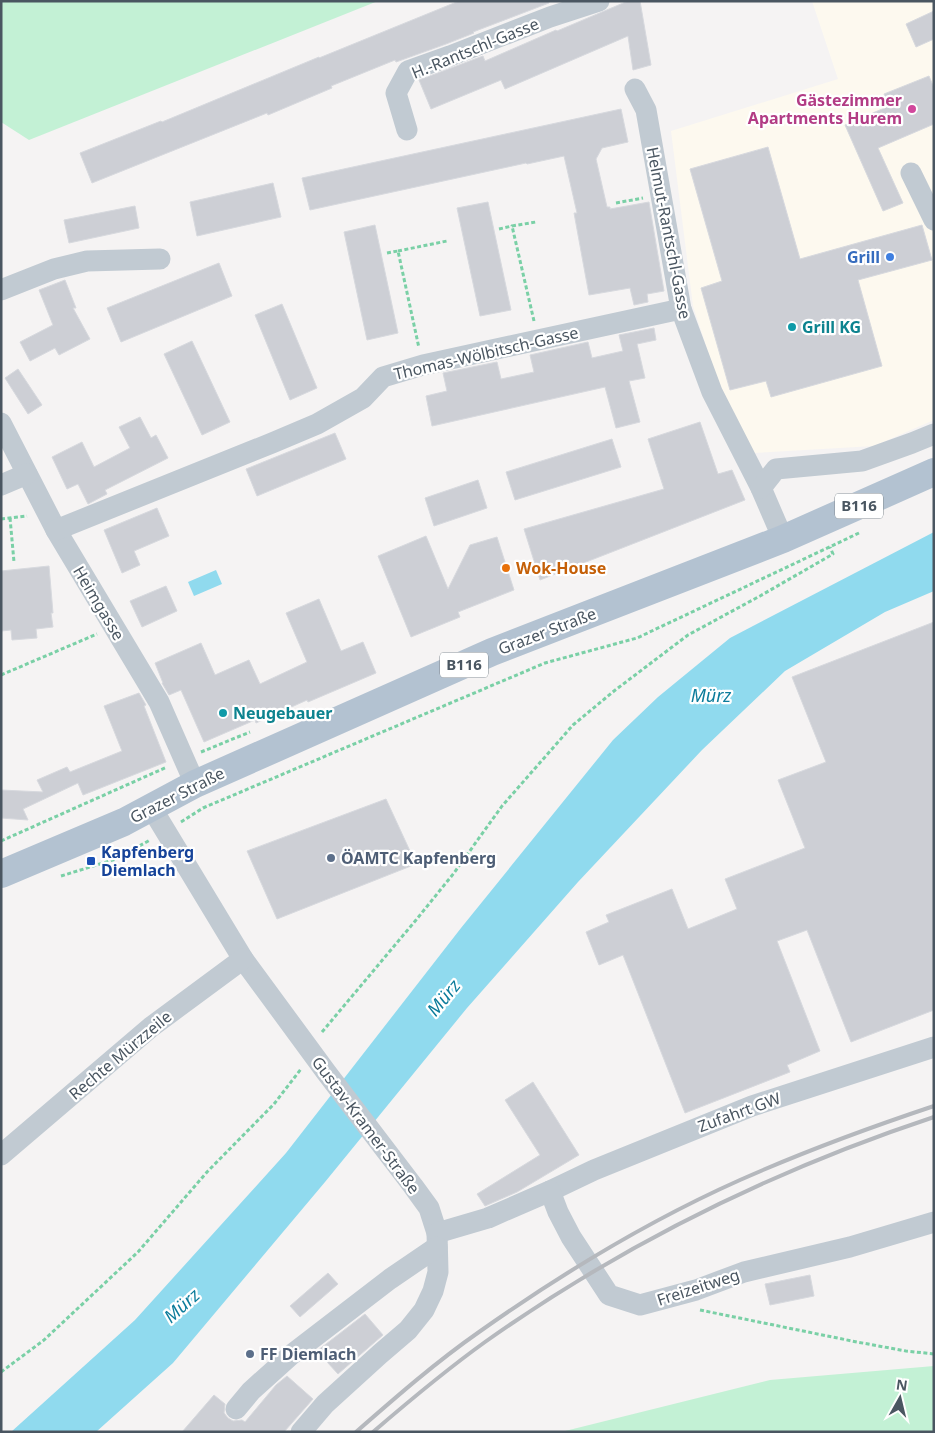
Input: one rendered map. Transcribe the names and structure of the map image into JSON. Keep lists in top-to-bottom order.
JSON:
{
  "streets": {
    "main road": ["B116", "Grazer Straße"],
    "street": [
      "H.-Rantschl-Gasse",
      "Helmut-Rantschl-Gasse",
      "Thomas-Wölbitsch-Gasse",
      "Heimgasse",
      "Rechte Mürzzeile",
      "Zufahrt GW",
      "Gustav-Kramer-Straße",
      "Freizeitweg"
    ]
  },
  "crossings": [
    ["Helmut-Rantschl-Gasse", "Thomas-Wölbitsch-Gasse"],
    ["Helmut-Rantschl-Gasse", "Grazer Straße"],
    ["Thomas-Wölbitsch-Gasse", "Heimgasse"],
    ["Heimgasse", "Grazer Straße"],
    ["Grazer Straße", "Gustav-Kramer-Straße"],
    ["Rechte Mürzzeile", "Gustav-Kramer-Straße"],
    ["Zufahrt GW", "Freizeitweg"]
  ],
  "water": ["Mürz"],
  "places": {
    "other": [
      "Gästezimmer Apartments Hurem",
      "Grill",
      "Grill KG",
      "Wok-House",
      "Neugebauer",
      "ÖAMTC Kapfenberg",
      "FF Diemlach"
    ],
    "transit": ["Kapfenberg Diemlach"]
  },
  "north": "top"
}
